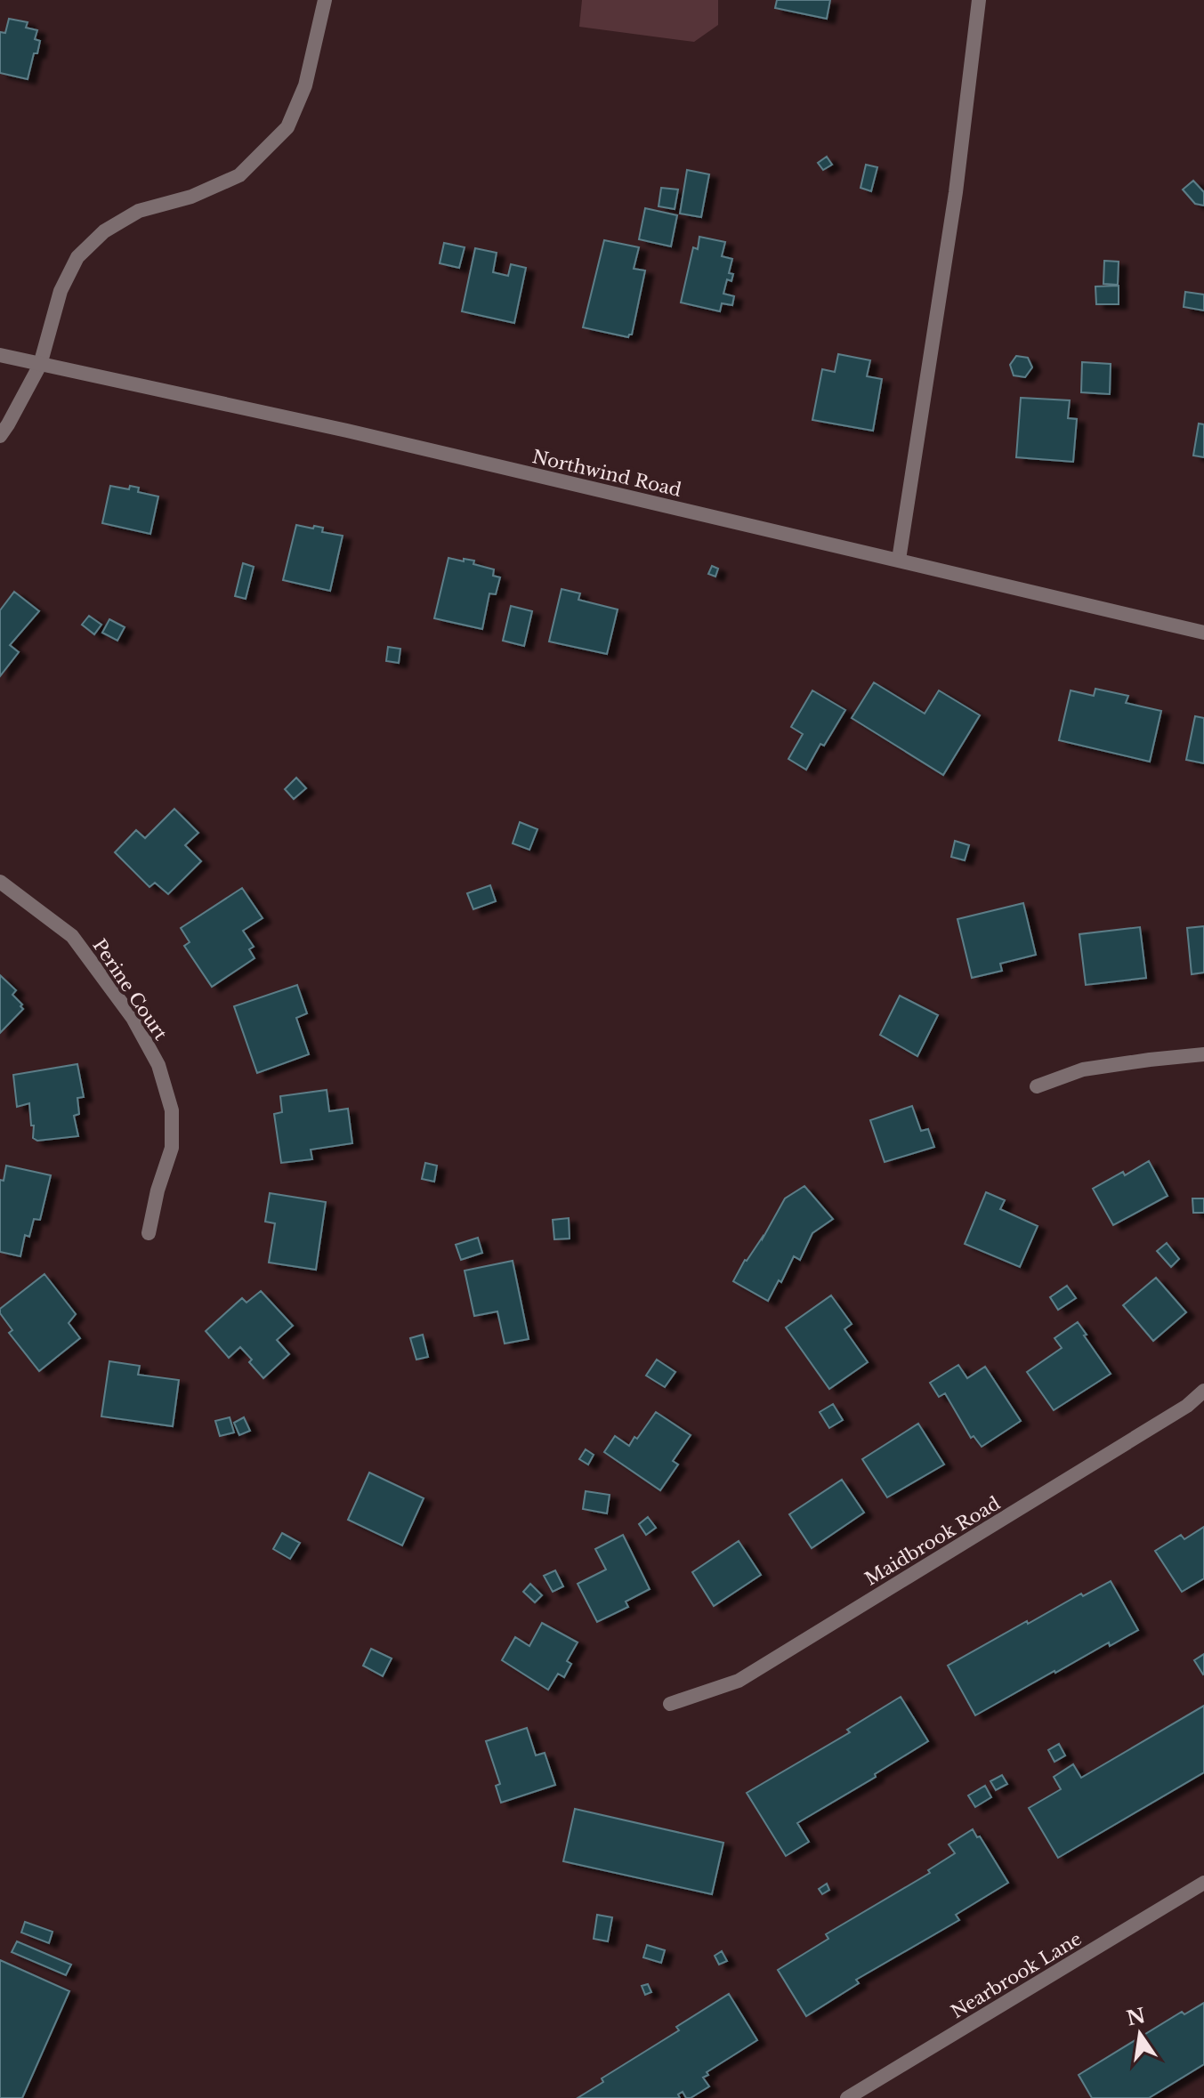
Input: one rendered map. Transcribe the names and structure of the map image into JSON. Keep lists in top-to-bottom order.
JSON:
{
  "streets": {
    "street": [
      "Northwind Road",
      "Perine Court",
      "Maidbrook Road",
      "Nearbrook Lane"
    ]
  },
  "north": "top"
}
